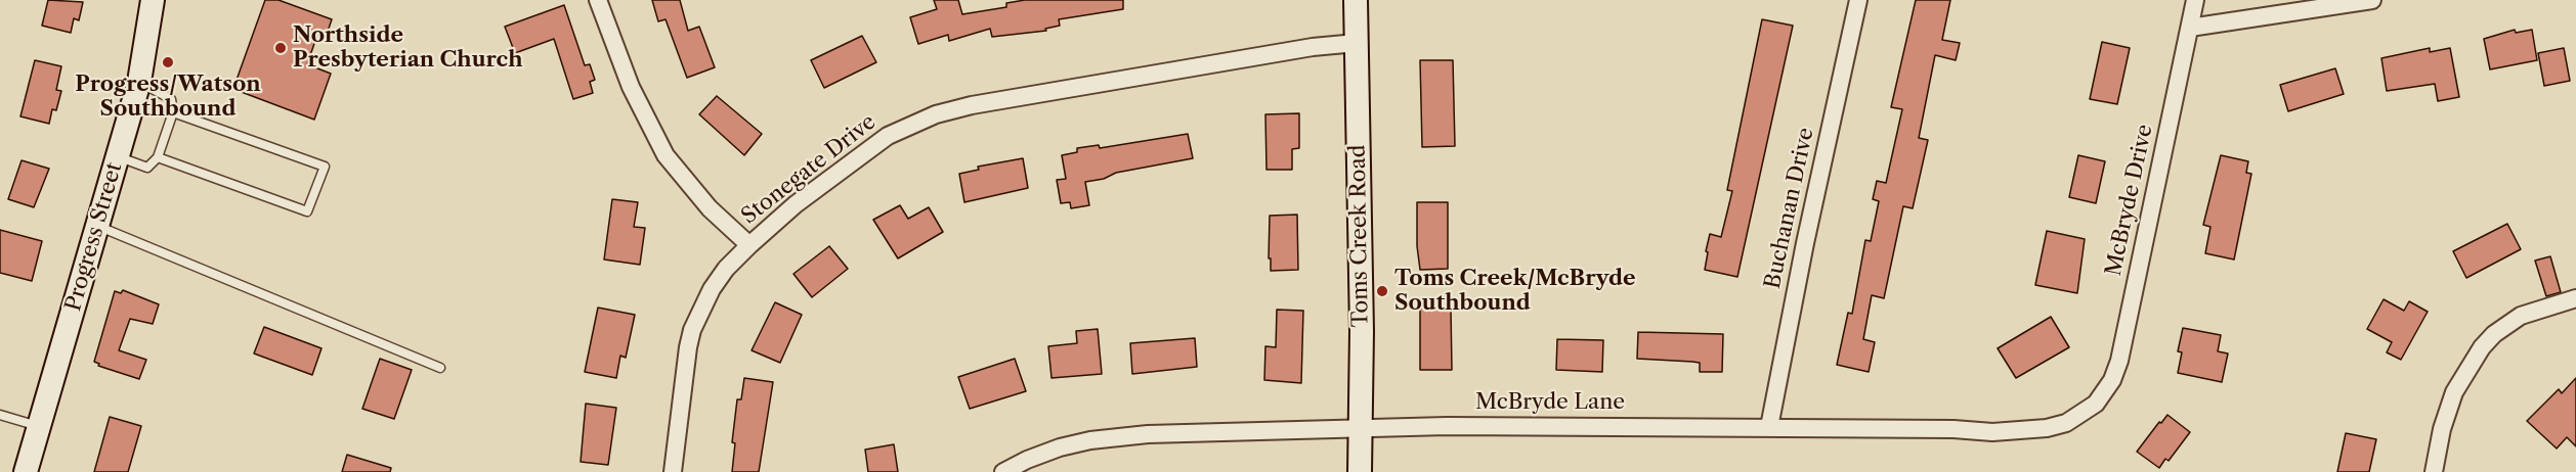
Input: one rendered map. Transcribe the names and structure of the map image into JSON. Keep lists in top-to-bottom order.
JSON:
{
  "streets": {
    "street": [
      "Stonegate Drive",
      "McBryde Drive",
      "Buchanan Drive",
      "Toms Creek Road",
      "Progress Street",
      "McBryde Lane"
    ]
  },
  "crossings": [
    ["Stonegate Drive", "Toms Creek Road"],
    ["McBryde Drive", "McBryde Lane"],
    ["Buchanan Drive", "McBryde Lane"],
    ["Toms Creek Road", "McBryde Lane"]
  ],
  "places": ["Northside Presbyterian Church", "Progress/Watson Southbound", "Toms Creek/McBryde Southbound"]
}
